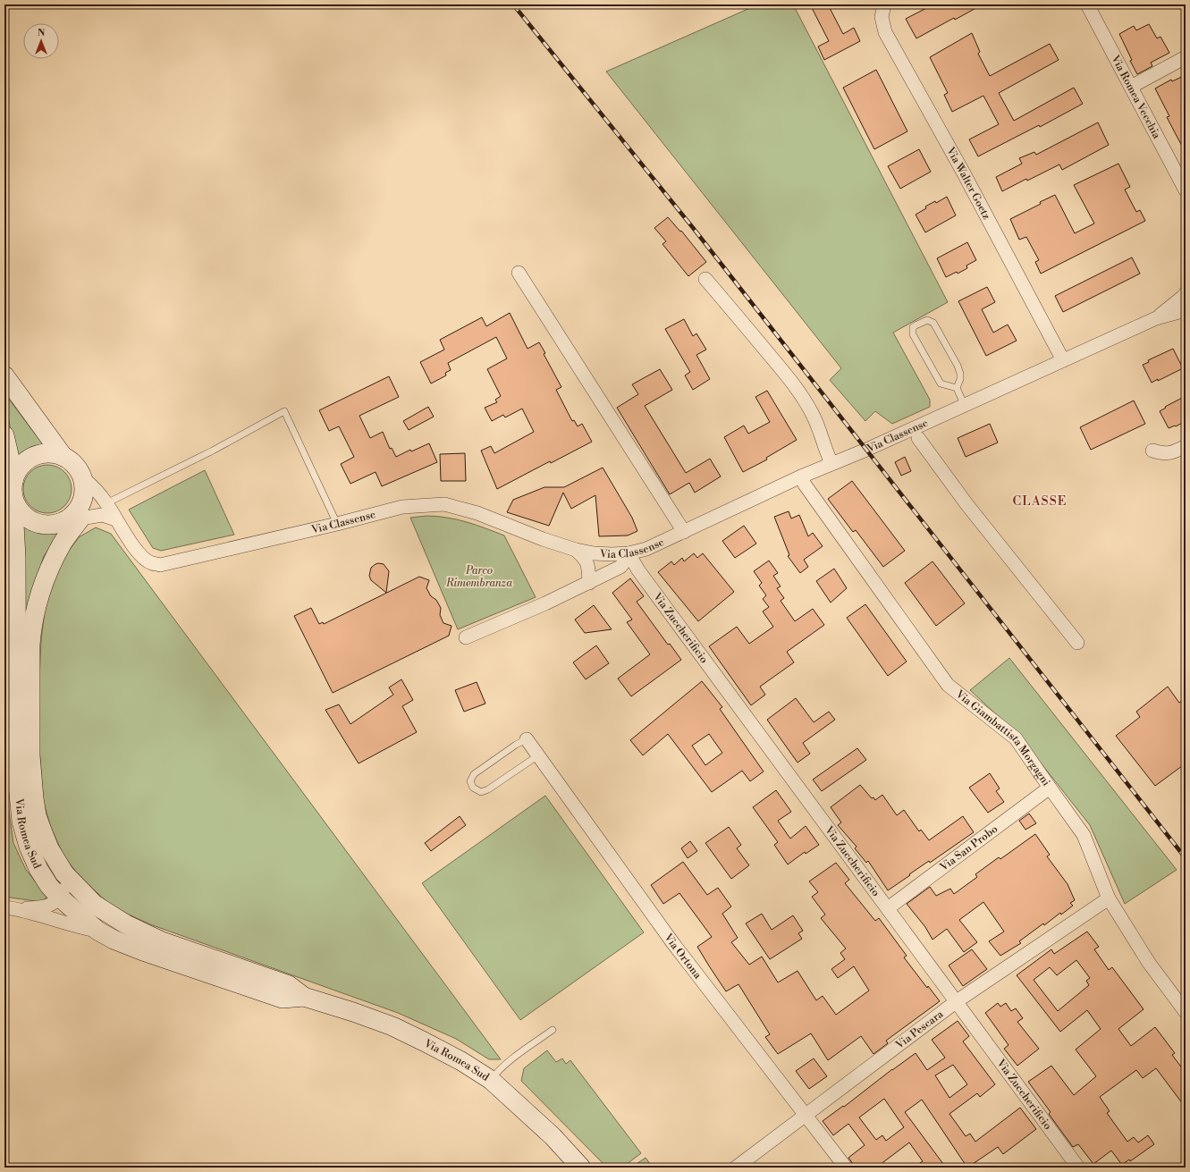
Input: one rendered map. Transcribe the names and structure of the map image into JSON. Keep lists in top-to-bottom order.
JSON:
{
  "streets": {
    "main road": ["Via Romea Sud"],
    "street": [
      "Via Romea Vecchia",
      "Via Walter Goetz",
      "Via Classense",
      "Via Zuccherificio",
      "Via Giambattista Morgagni",
      "Via San Probo",
      "Via Ortona",
      "Via Pescara"
    ]
  },
  "crossings": [
    ["Via Walter Goetz", "Via Classense"],
    ["Via Classense", "Via Zuccherificio"],
    ["Via Classense", "Via Giambattista Morgagni"],
    ["Via Classense", "Via Romea Sud"],
    ["Via Zuccherificio", "Via San Probo"],
    ["Via Zuccherificio", "Via Pescara"],
    ["Via Giambattista Morgagni", "Via San Probo"],
    ["Via Giambattista Morgagni", "Via Pescara"],
    ["Via Ortona", "Via Pescara"]
  ],
  "districts": ["CLASSE"],
  "parks": ["Parco Rimembranza"],
  "north": "top"
}
